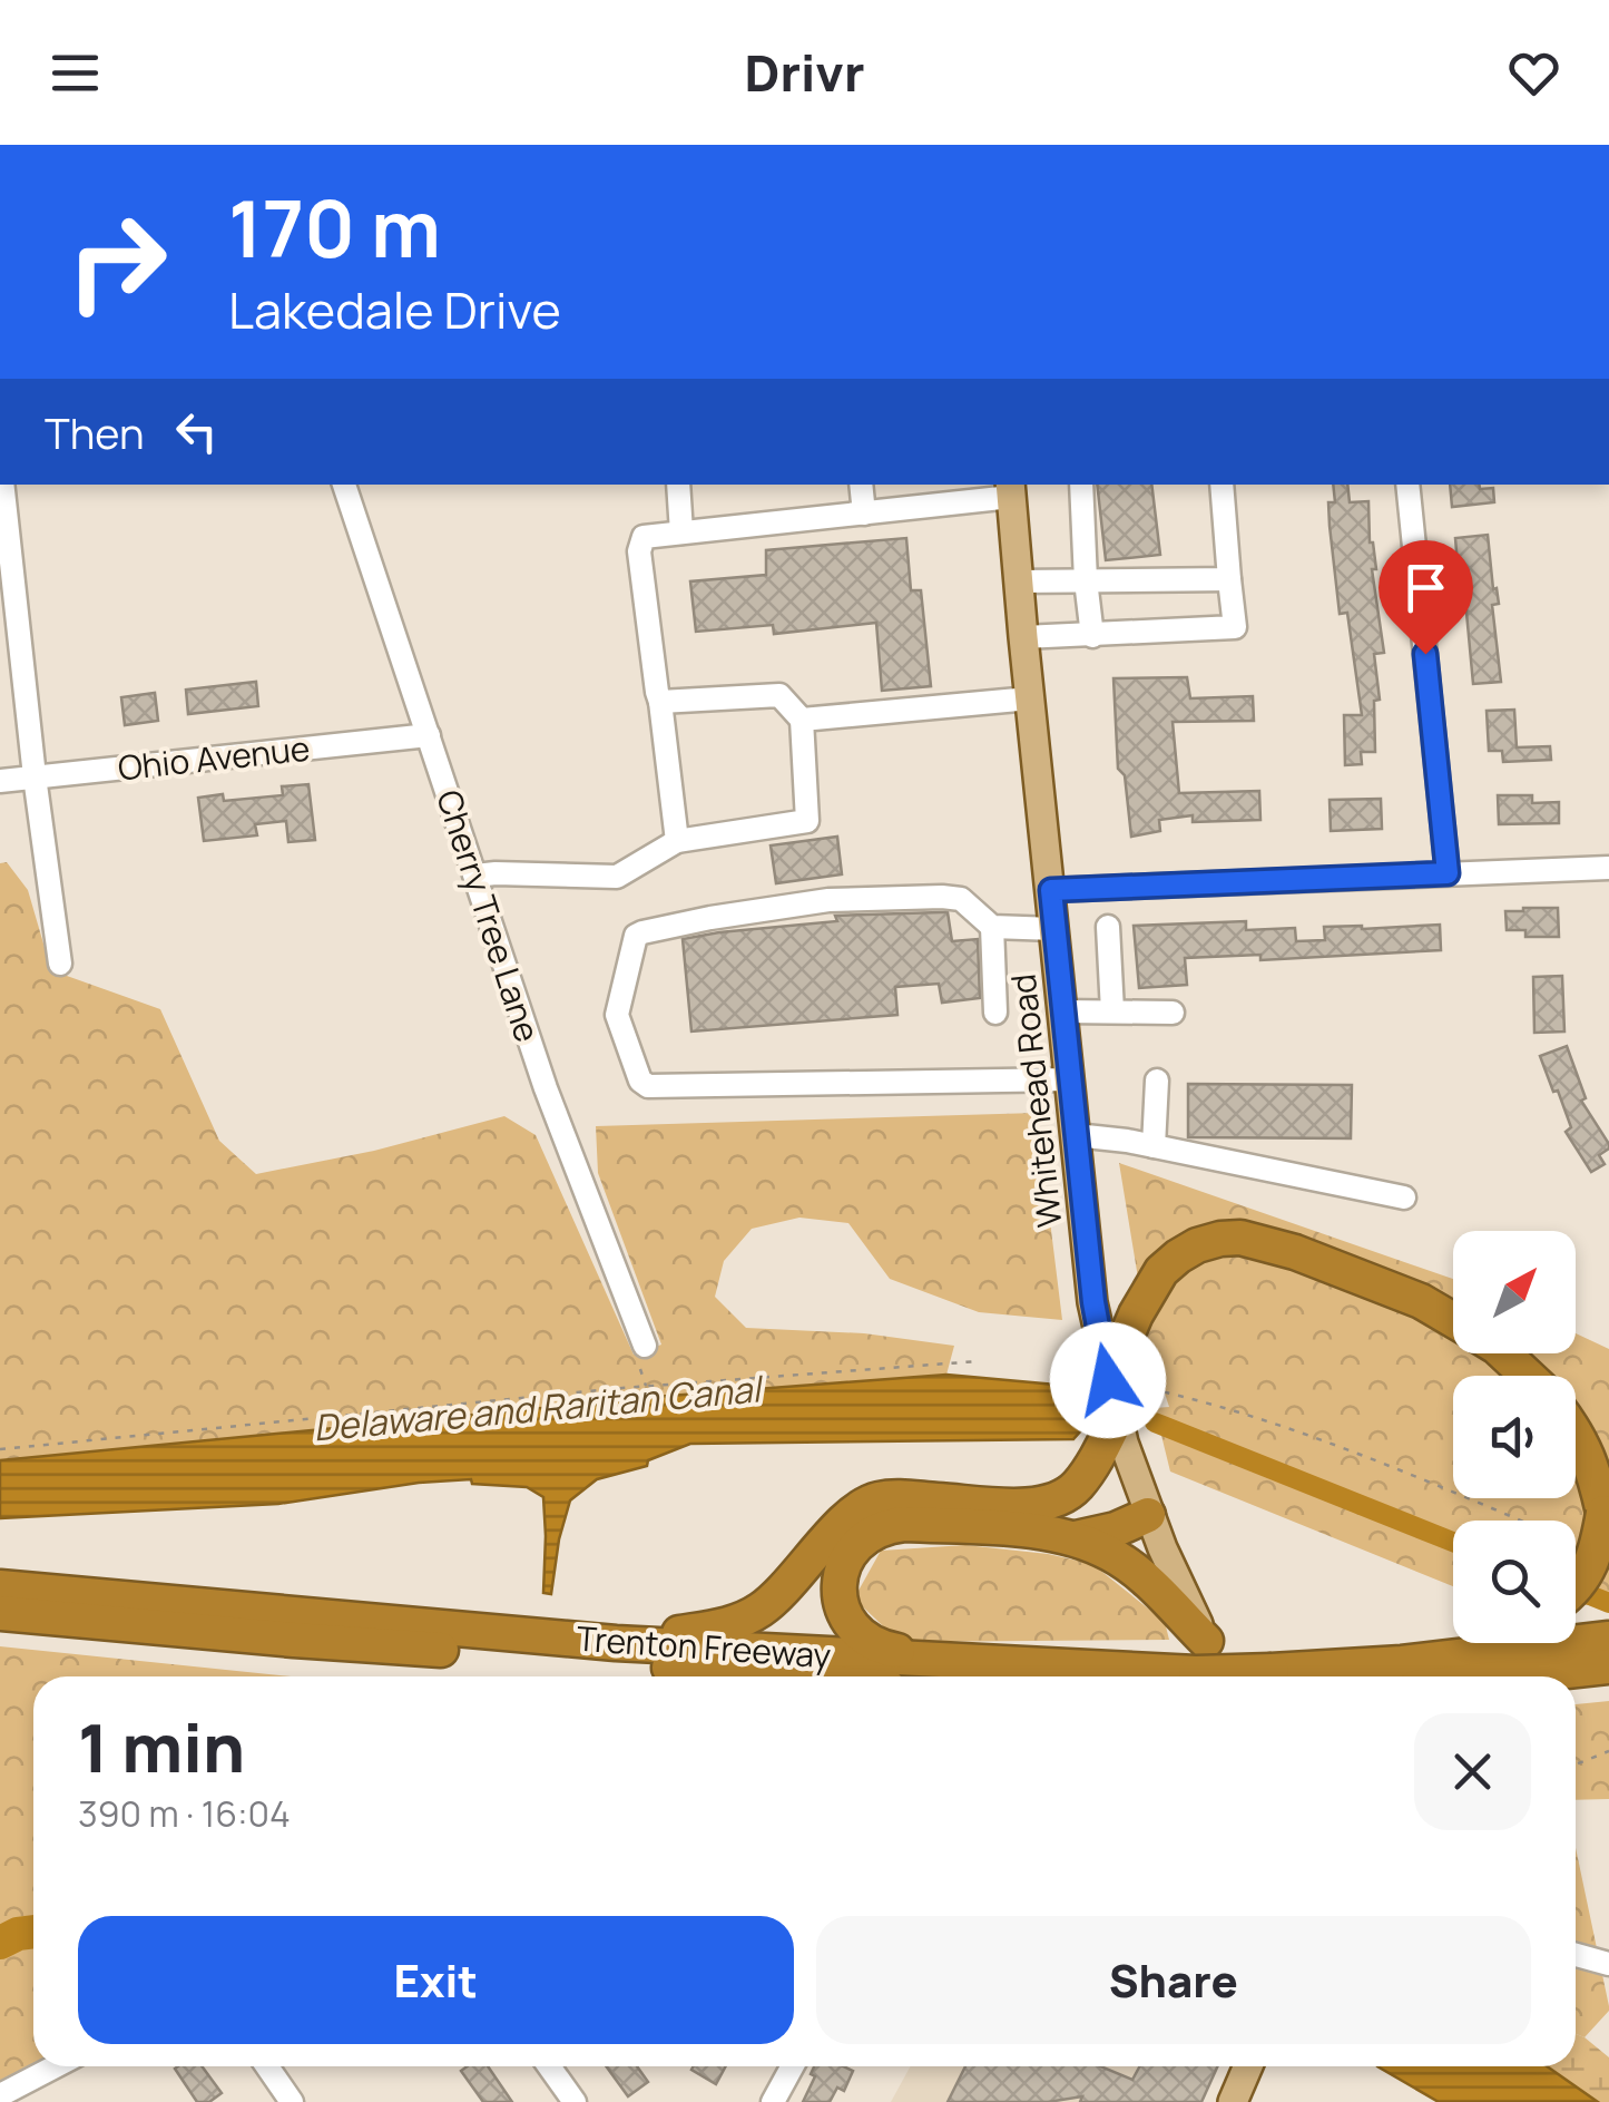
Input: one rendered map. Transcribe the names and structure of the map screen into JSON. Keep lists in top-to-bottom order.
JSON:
{
  "streets": {
    "highway": ["Trenton Freeway"],
    "main road": ["Whitehead Road"],
    "street": ["Ohio Avenue", "Cherry Tree Lane"]
  },
  "crossings": [
    ["Ohio Avenue", "Cherry Tree Lane"],
    ["Whitehead Road", "Trenton Freeway"]
  ],
  "water": ["Delaware and Raritan Canal"],
  "north": "top right",
  "page": {
    "header": "Drivr",
    "turn": ["170 m", "Lakedale Drive"],
    "then": "Then",
    "heading": ["1 min", "390 m · 16:04"],
    "buttons": ["Exit", "Share"]
  }
}
